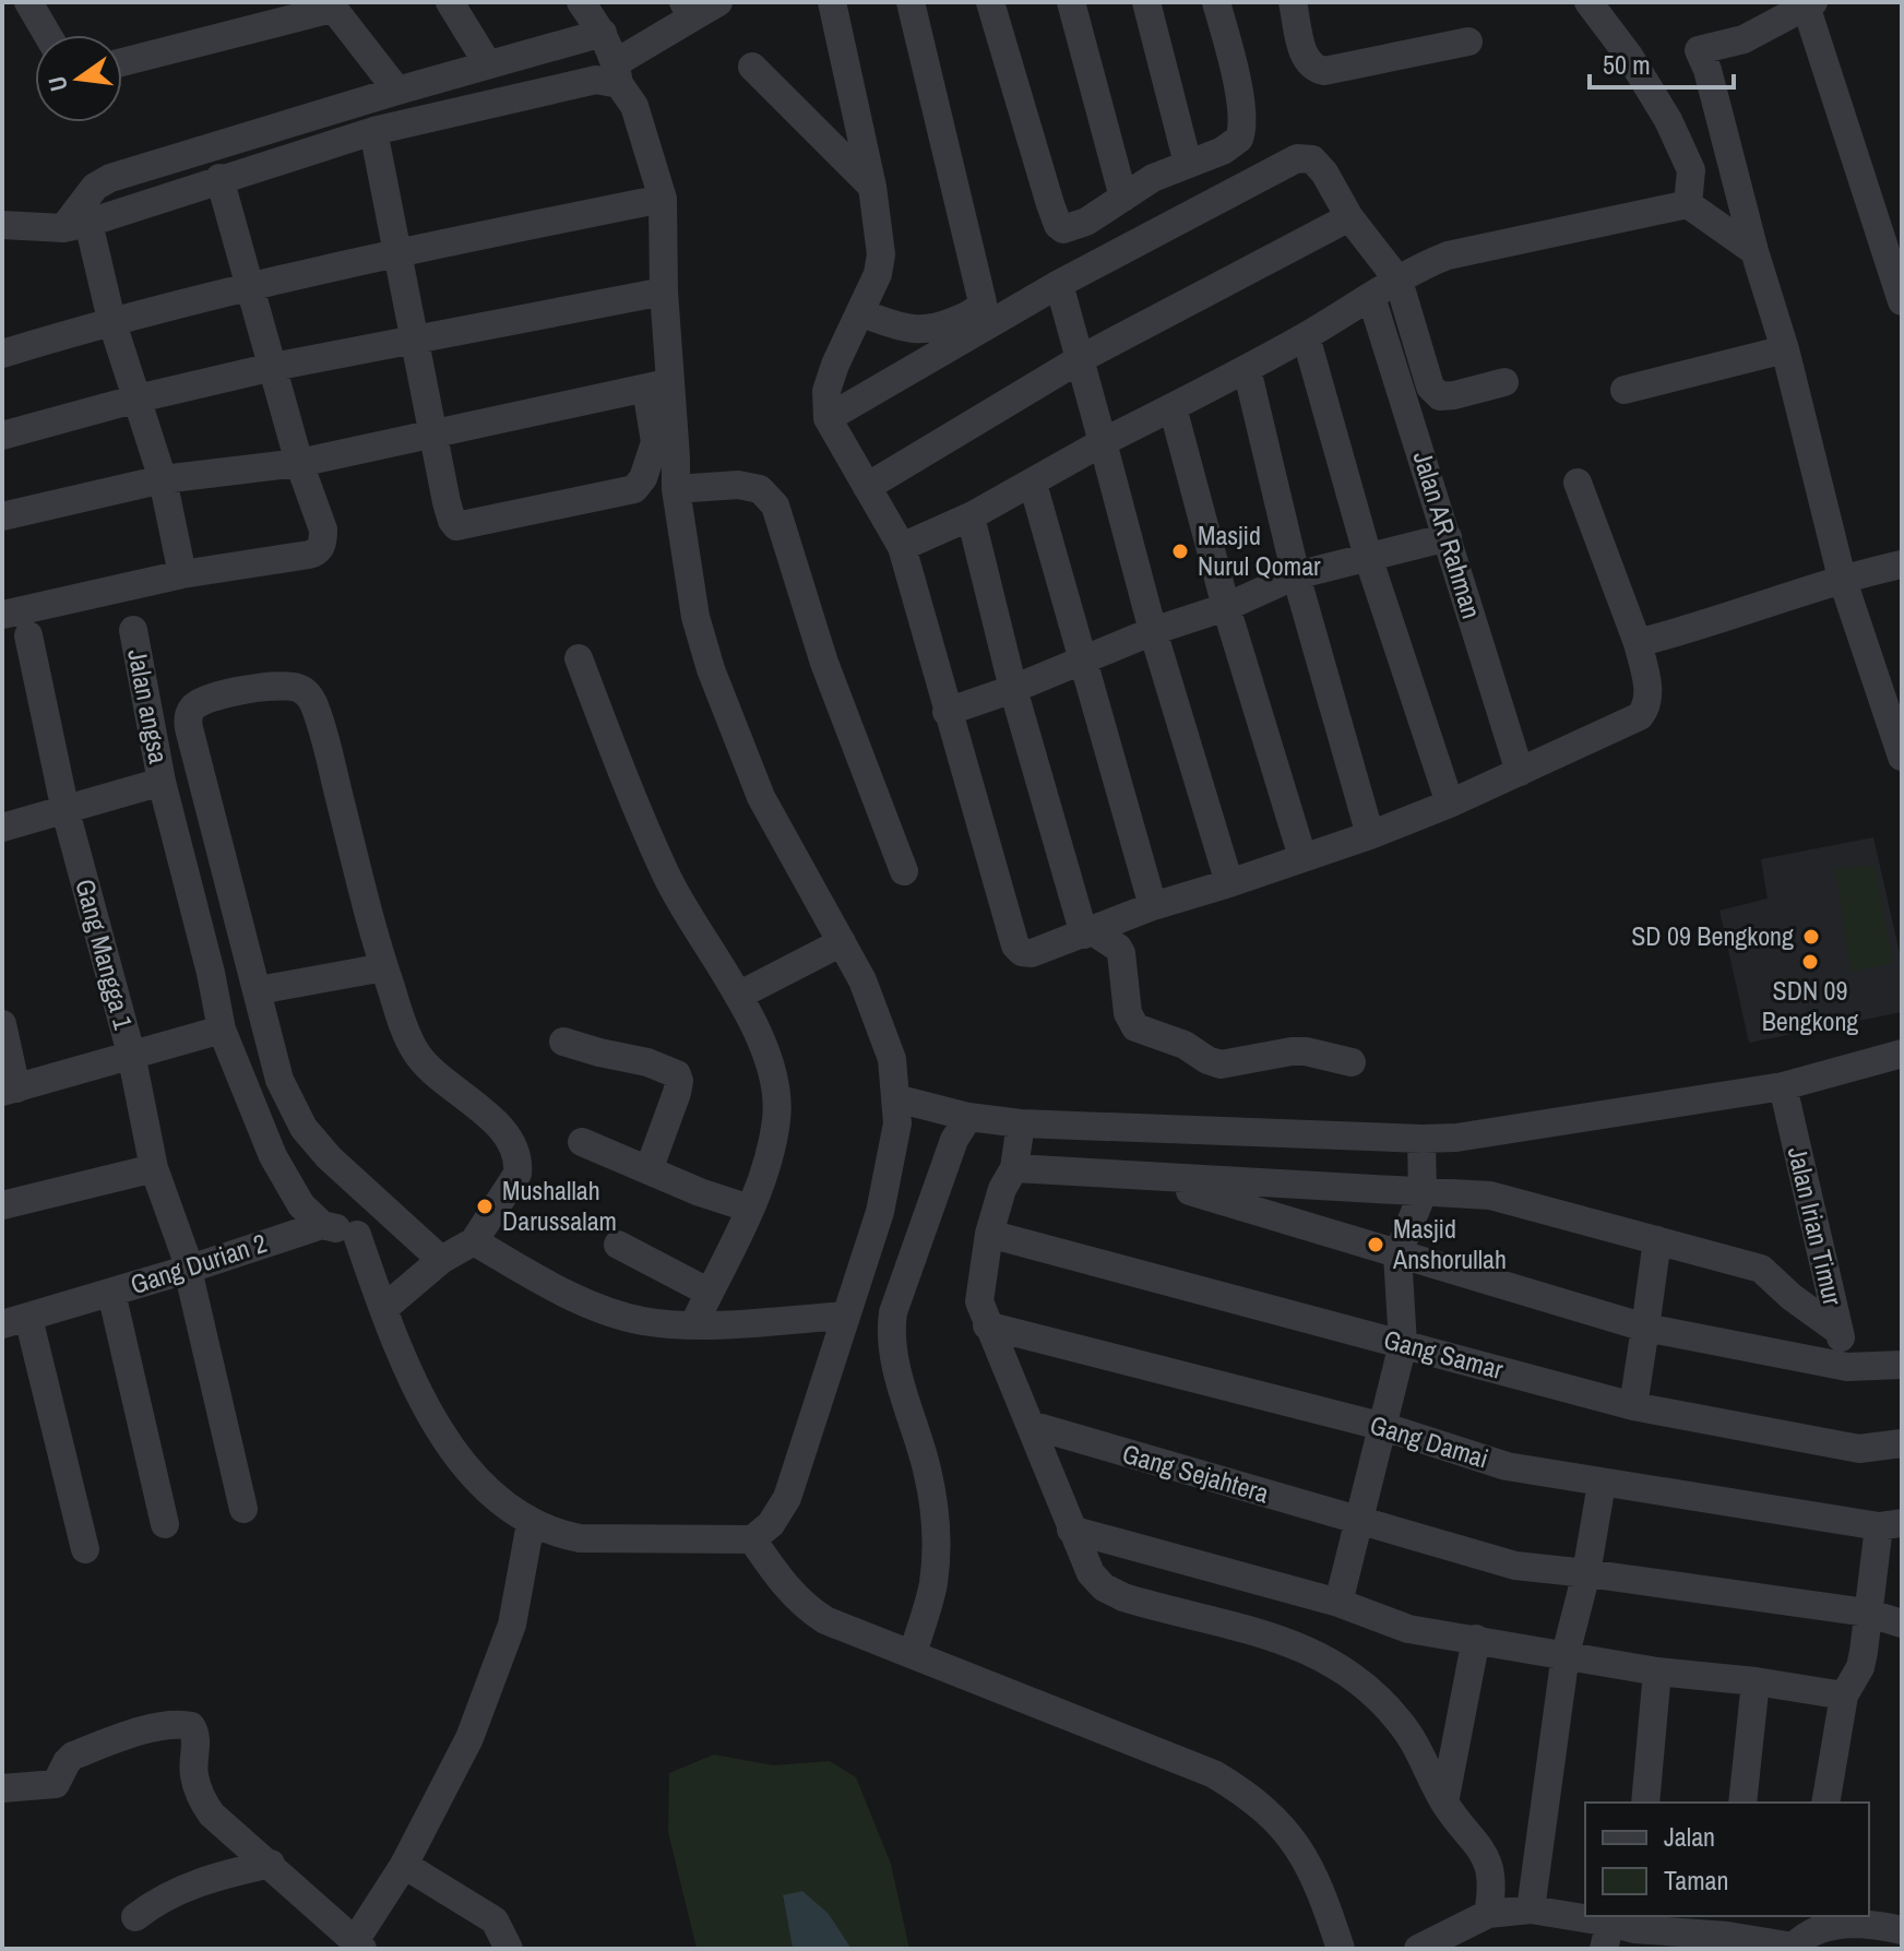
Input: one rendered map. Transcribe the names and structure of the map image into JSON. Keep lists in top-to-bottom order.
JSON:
{
  "streets": {
    "street": [
      "Jalan AR Rahman",
      "Jalan angsa",
      "Gang Mangga 1",
      "Jalan Irian Timur",
      "Gang Durian 2",
      "Gang Samar",
      "Gang Damai",
      "Gang Sejahtera"
    ]
  },
  "crossings": [
    ["Jalan angsa", "Gang Durian 2"],
    ["Gang Mangga 1", "Gang Durian 2"]
  ],
  "places": [
    "Masjid Nurul Qomar",
    "SD 09 Bengkong",
    "SDN 09 Bengkong",
    "Mushallah Darussalam",
    "Masjid Anshorullah"
  ],
  "legend": ["Jalan", "Taman"],
  "scale_bar": "50 m",
  "north": "left"
}
